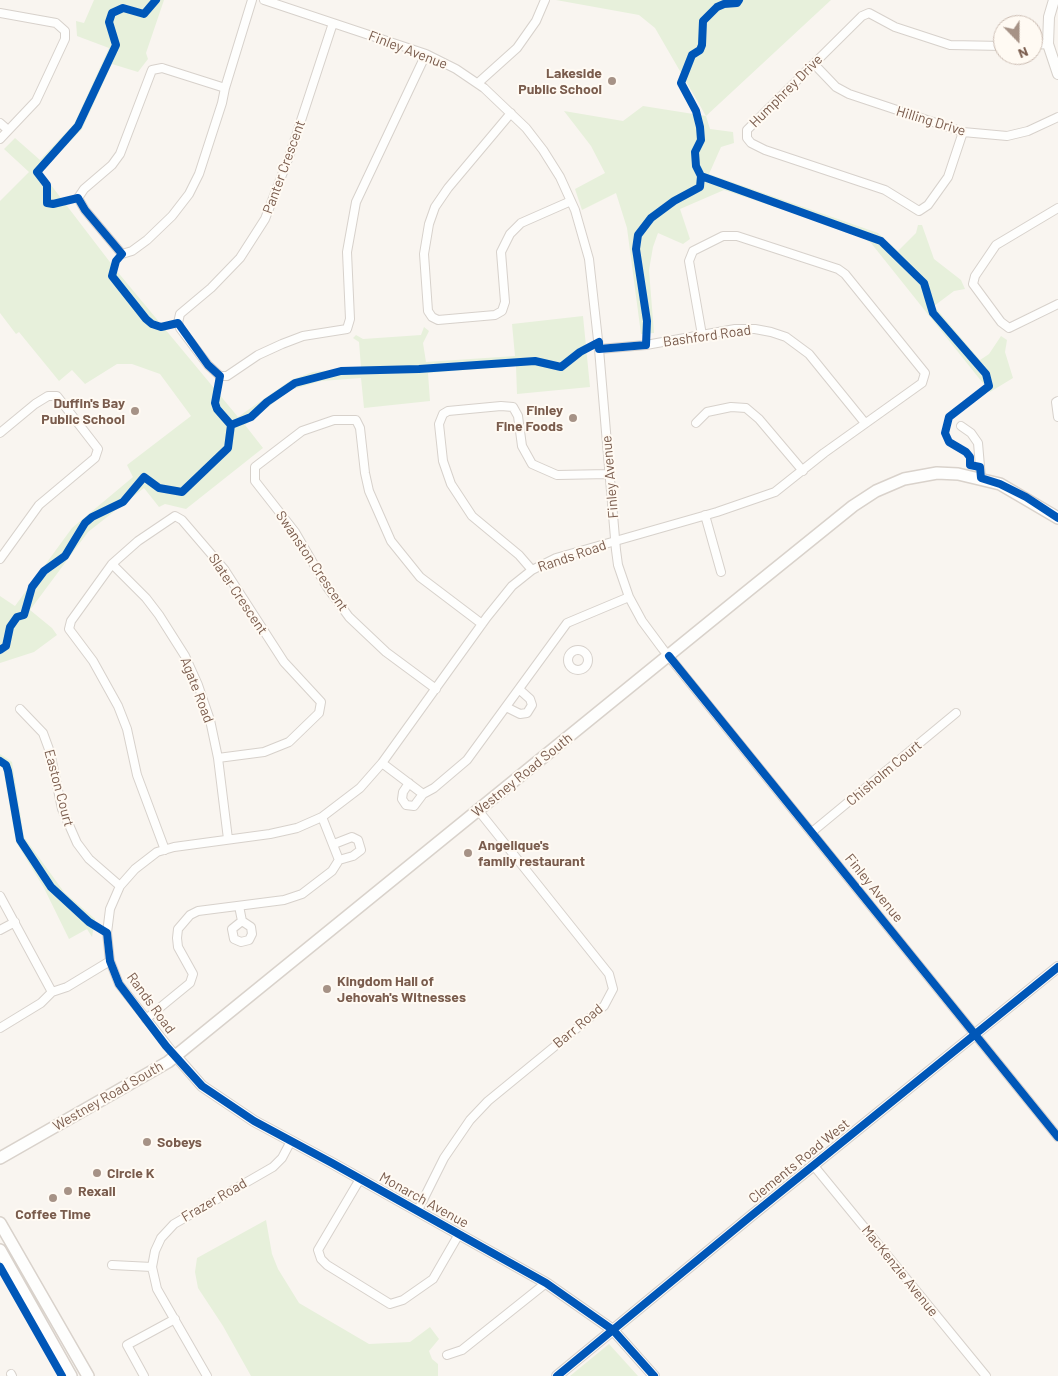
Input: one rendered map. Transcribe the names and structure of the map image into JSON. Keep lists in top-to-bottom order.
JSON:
{
  "streets": {
    "main road": ["Westney Road South"],
    "street": [
      "Finley Avenue",
      "Humphrey Drive",
      "Hilling Drive",
      "Panter Crescent",
      "Bashford Road",
      "Rands Road",
      "Swanston Crescent",
      "Slater Crescent",
      "Agate Road",
      "Chisholm Court",
      "Easton Court",
      "Barr Road",
      "Clements Road West",
      "Frazer Road",
      "Monarch Avenue",
      "MacKenzie Avenue"
    ]
  },
  "crossings": [
    ["Finley Avenue", "Panter Crescent"],
    ["Finley Avenue", "Bashford Road"],
    ["Finley Avenue", "Rands Road"],
    ["Finley Avenue", "Chisholm Court"],
    ["Finley Avenue", "Westney Road South"],
    ["Finley Avenue", "Clements Road West"],
    ["Humphrey Drive", "Hilling Drive"],
    ["Bashford Road", "Rands Road"],
    ["Rands Road", "Swanston Crescent"],
    ["Rands Road", "Slater Crescent"],
    ["Rands Road", "Agate Road"],
    ["Rands Road", "Westney Road South"],
    ["Rands Road", "Easton Court"],
    ["Rands Road", "Monarch Avenue"],
    ["Slater Crescent", "Agate Road"],
    ["Westney Road South", "Barr Road"],
    ["Westney Road South", "Monarch Avenue"],
    ["Barr Road", "Monarch Avenue"],
    ["Clements Road West", "Monarch Avenue"],
    ["Clements Road West", "MacKenzie Avenue"],
    ["Frazer Road", "Monarch Avenue"]
  ],
  "places": [
    "Lakeside Public School",
    "Duffin's Bay Public School",
    "Finley Fine Foods",
    "Angelique's family restaurant",
    "Kingdom Hall of Jehovah's Witnesses",
    "Sobeys",
    "Circle K",
    "Rexall",
    "Coffee Time"
  ],
  "north": "bottom"
}
